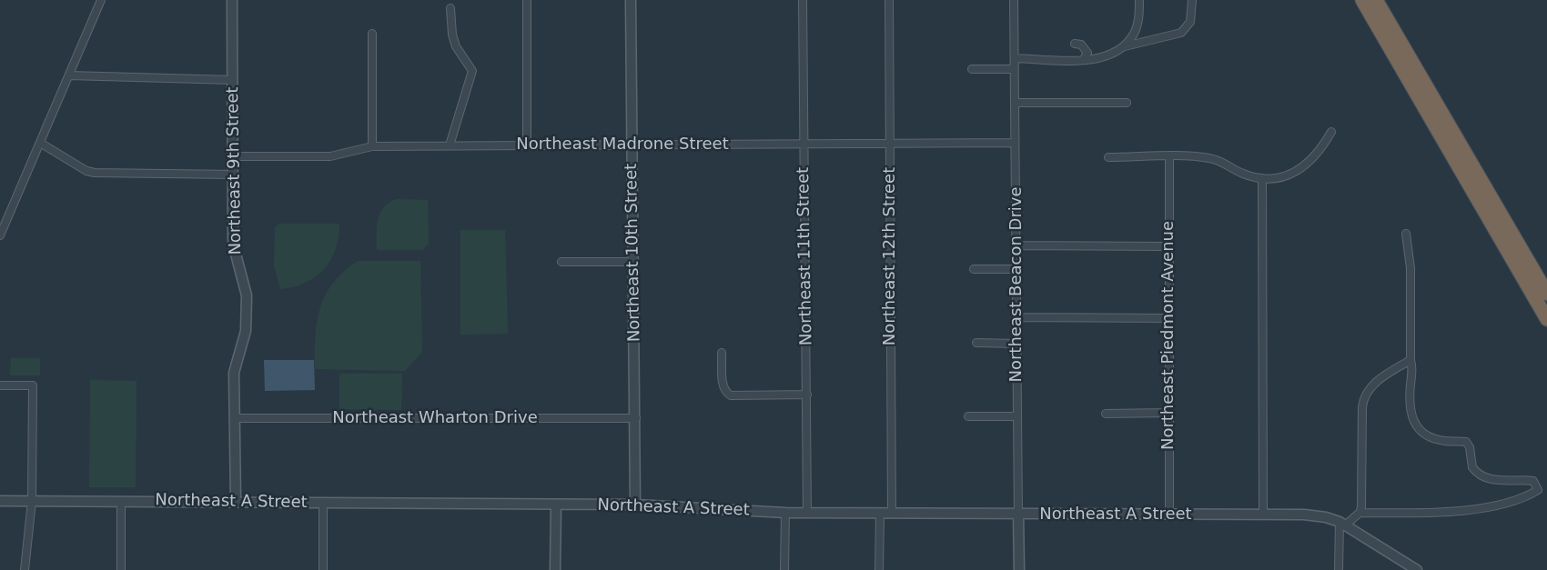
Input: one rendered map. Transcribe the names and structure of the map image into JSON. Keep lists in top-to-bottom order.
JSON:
{
  "streets": {
    "street": [
      "Northeast Madrone Street",
      "Northeast 9th Street",
      "Northeast 10th Street",
      "Northeast 11th Street",
      "Northeast 12th Street",
      "Northeast Beacon Drive",
      "Northeast Piedmont Avenue",
      "Northeast Wharton Drive",
      "Northeast A Street"
    ]
  },
  "crossings": [
    ["Northeast Madrone Street", "Northeast 9th Street"],
    ["Northeast Madrone Street", "Northeast 10th Street"],
    ["Northeast Madrone Street", "Northeast 11th Street"],
    ["Northeast Madrone Street", "Northeast 12th Street"],
    ["Northeast Madrone Street", "Northeast Beacon Drive"],
    ["Northeast 9th Street", "Northeast Wharton Drive"],
    ["Northeast 9th Street", "Northeast A Street"],
    ["Northeast 10th Street", "Northeast Wharton Drive"],
    ["Northeast 10th Street", "Northeast A Street"],
    ["Northeast 11th Street", "Northeast A Street"],
    ["Northeast 12th Street", "Northeast A Street"],
    ["Northeast Beacon Drive", "Northeast A Street"],
    ["Northeast Piedmont Avenue", "Northeast A Street"]
  ]
}
